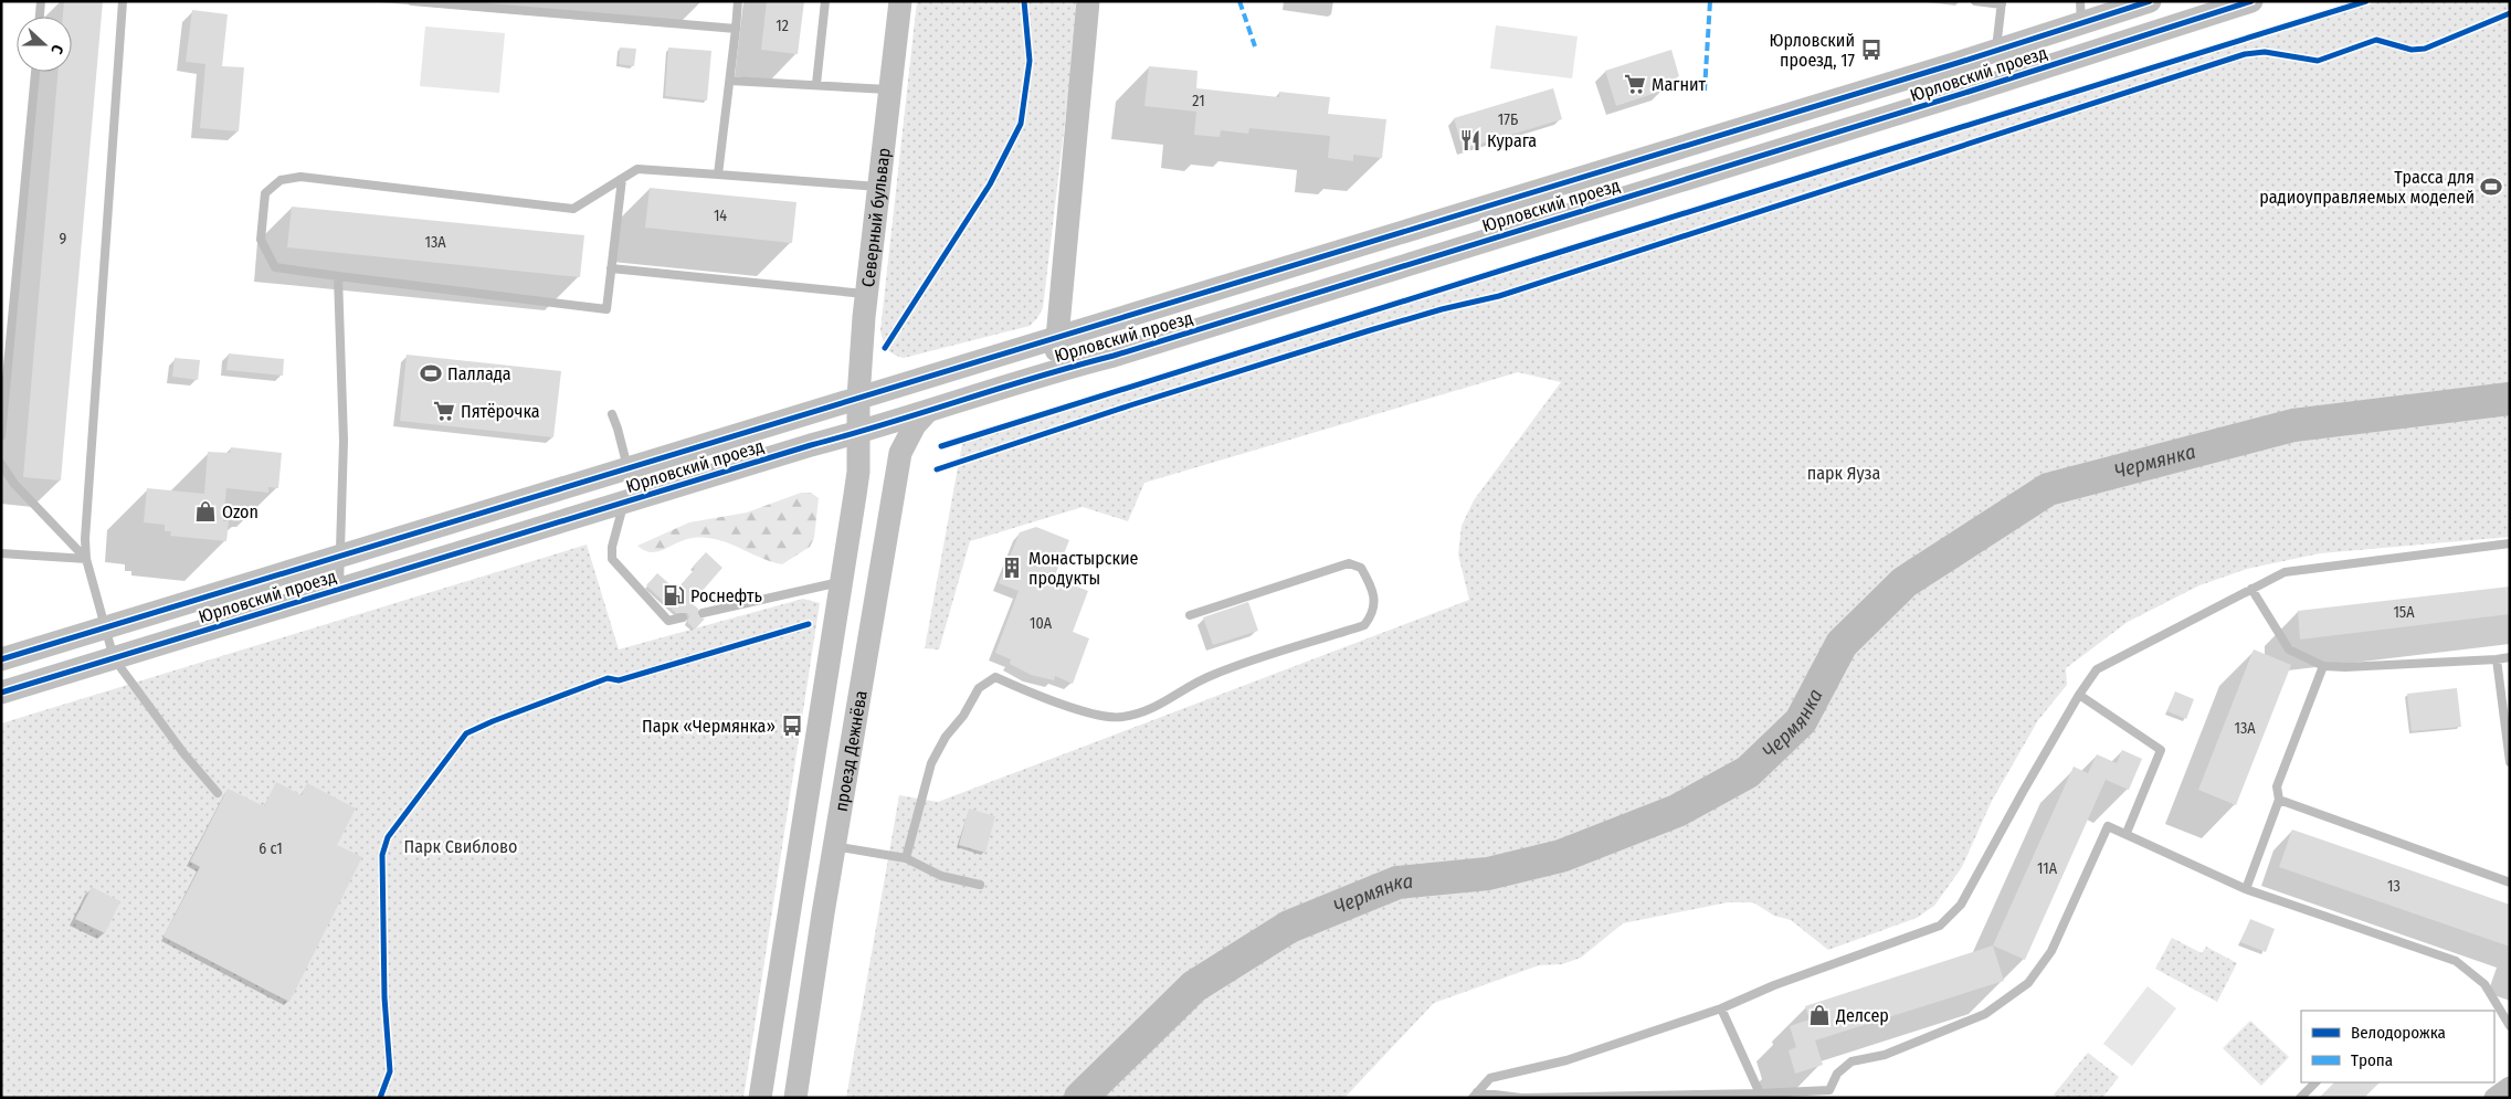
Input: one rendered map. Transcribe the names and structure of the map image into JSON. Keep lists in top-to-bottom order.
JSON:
{
  "streets": {
    "main road": ["Юрловский проезд", "Северный бульвар", "проезд Дежнёва"]
  },
  "crossings": [
    ["Юрловский проезд", "Северный бульвар"],
    ["Юрловский проезд", "проезд Дежнёва"],
    ["Северный бульвар", "проезд Дежнёва"]
  ],
  "water": ["Чермянка"],
  "parks": ["парк Яуза", "Парк Свиблово"],
  "places": {
    "bus stop": ["Юрловский проезд, 17", "Парк «Чермянка»"],
    "supermarket": ["Магнит", "Пятёрочка"],
    "restaurant": ["Курага"],
    "sports": ["Трасса для радиоуправляемых моделей", "Паллада"],
    "shop": ["Ozon", "Делсер"],
    "building": ["Монастырские продукты"],
    "fuel station": ["Роснефть"]
  },
  "house_numbers": [
    "12",
    "21",
    "17Б",
    "14",
    "9",
    "13А",
    "15А",
    "10А",
    "13А",
    "6 с1",
    "11А",
    "13"
  ],
  "legend": ["Велодорожка", "Тропа"],
  "north": "right"
}
